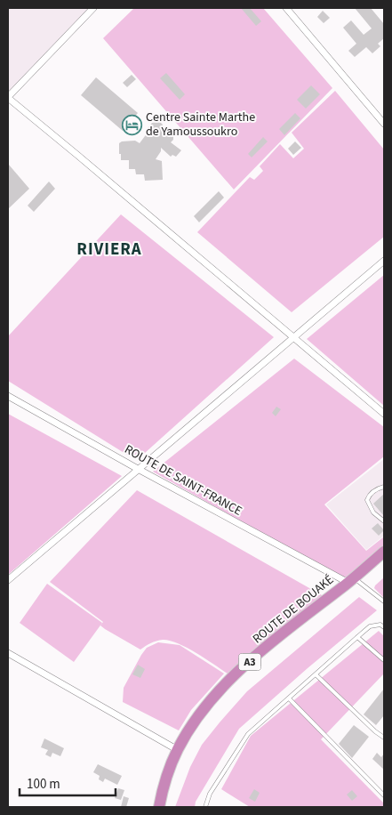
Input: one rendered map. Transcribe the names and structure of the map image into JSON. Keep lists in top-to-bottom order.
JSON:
{
  "streets": {
    "highway": ["ROUTE DE BOUAKÉ", "A3"],
    "street": ["ROUTE DE SAINT-FRANCE"]
  },
  "crossings": [
    ["ROUTE DE SAINT-FRANCE", "ROUTE DE BOUAKÉ"]
  ],
  "districts": ["RIVIERA"],
  "places": {
    "hotel": ["Centre Sainte Marthe de Yamoussoukro"]
  },
  "scale_bar": "100 m"
}
